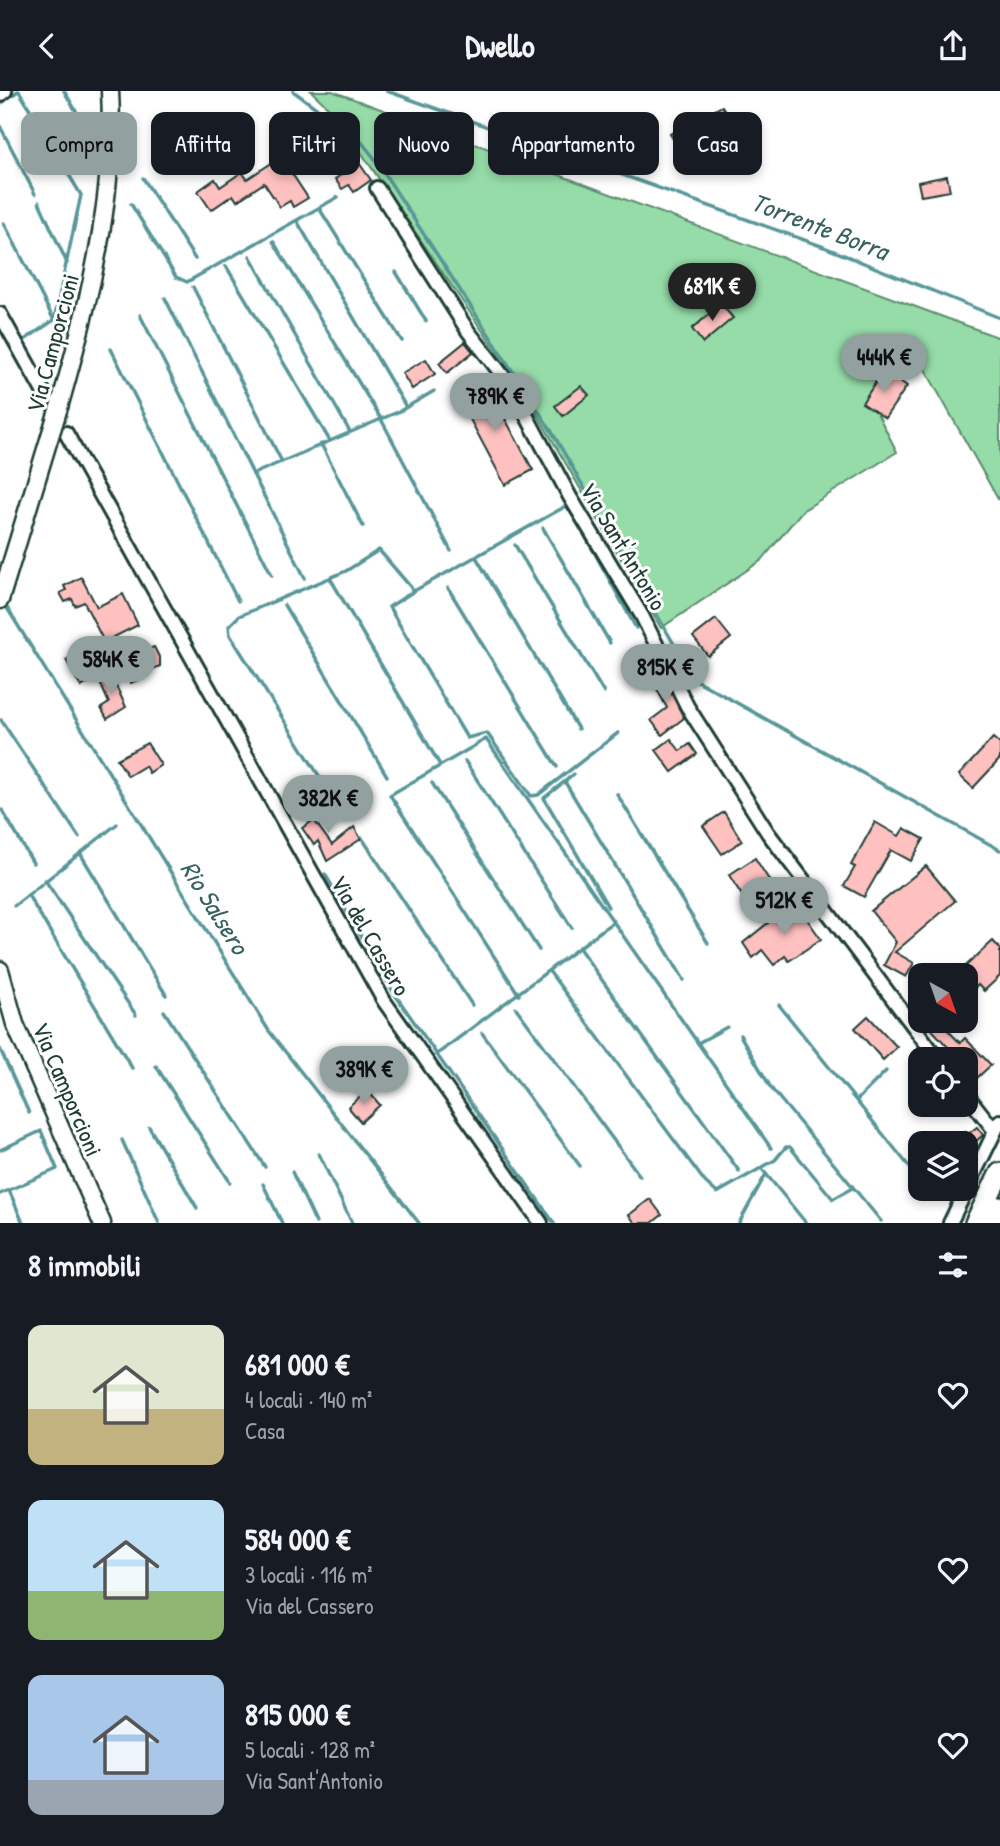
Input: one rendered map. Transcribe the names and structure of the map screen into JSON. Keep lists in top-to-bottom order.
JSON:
{
  "streets": {
    "main road": ["Via Camporcioni"],
    "street": ["Via Sant'Antonio", "Via del Cassero"]
  },
  "crossings": [
    ["Via Camporcioni", "Via del Cassero"]
  ],
  "water": ["Torrente Borra", "Rio Salsero"],
  "north": "bottom right",
  "page": {
    "header": "Dwello",
    "chip": [
      "Compra",
      "Affitta",
      "Filtri",
      "Nuovo",
      "Appartamento",
      "Casa"
    ],
    "price": [
      "681K €",
      "444K €",
      "789K €",
      "584K €",
      "815K €",
      "382K €",
      "512K €",
      "389K €"
    ],
    "heading": "8 immobili",
    "list": [
      {
        "name": "681 000 €",
        "note": "4 locali · 140 m² · Casa"
      },
      {
        "name": "584 000 €",
        "note": "3 locali · 116 m² · Via del Cassero"
      },
      {
        "name": "815 000 €",
        "note": "5 locali · 128 m² · Via Sant'Antonio"
      }
    ]
  }
}
